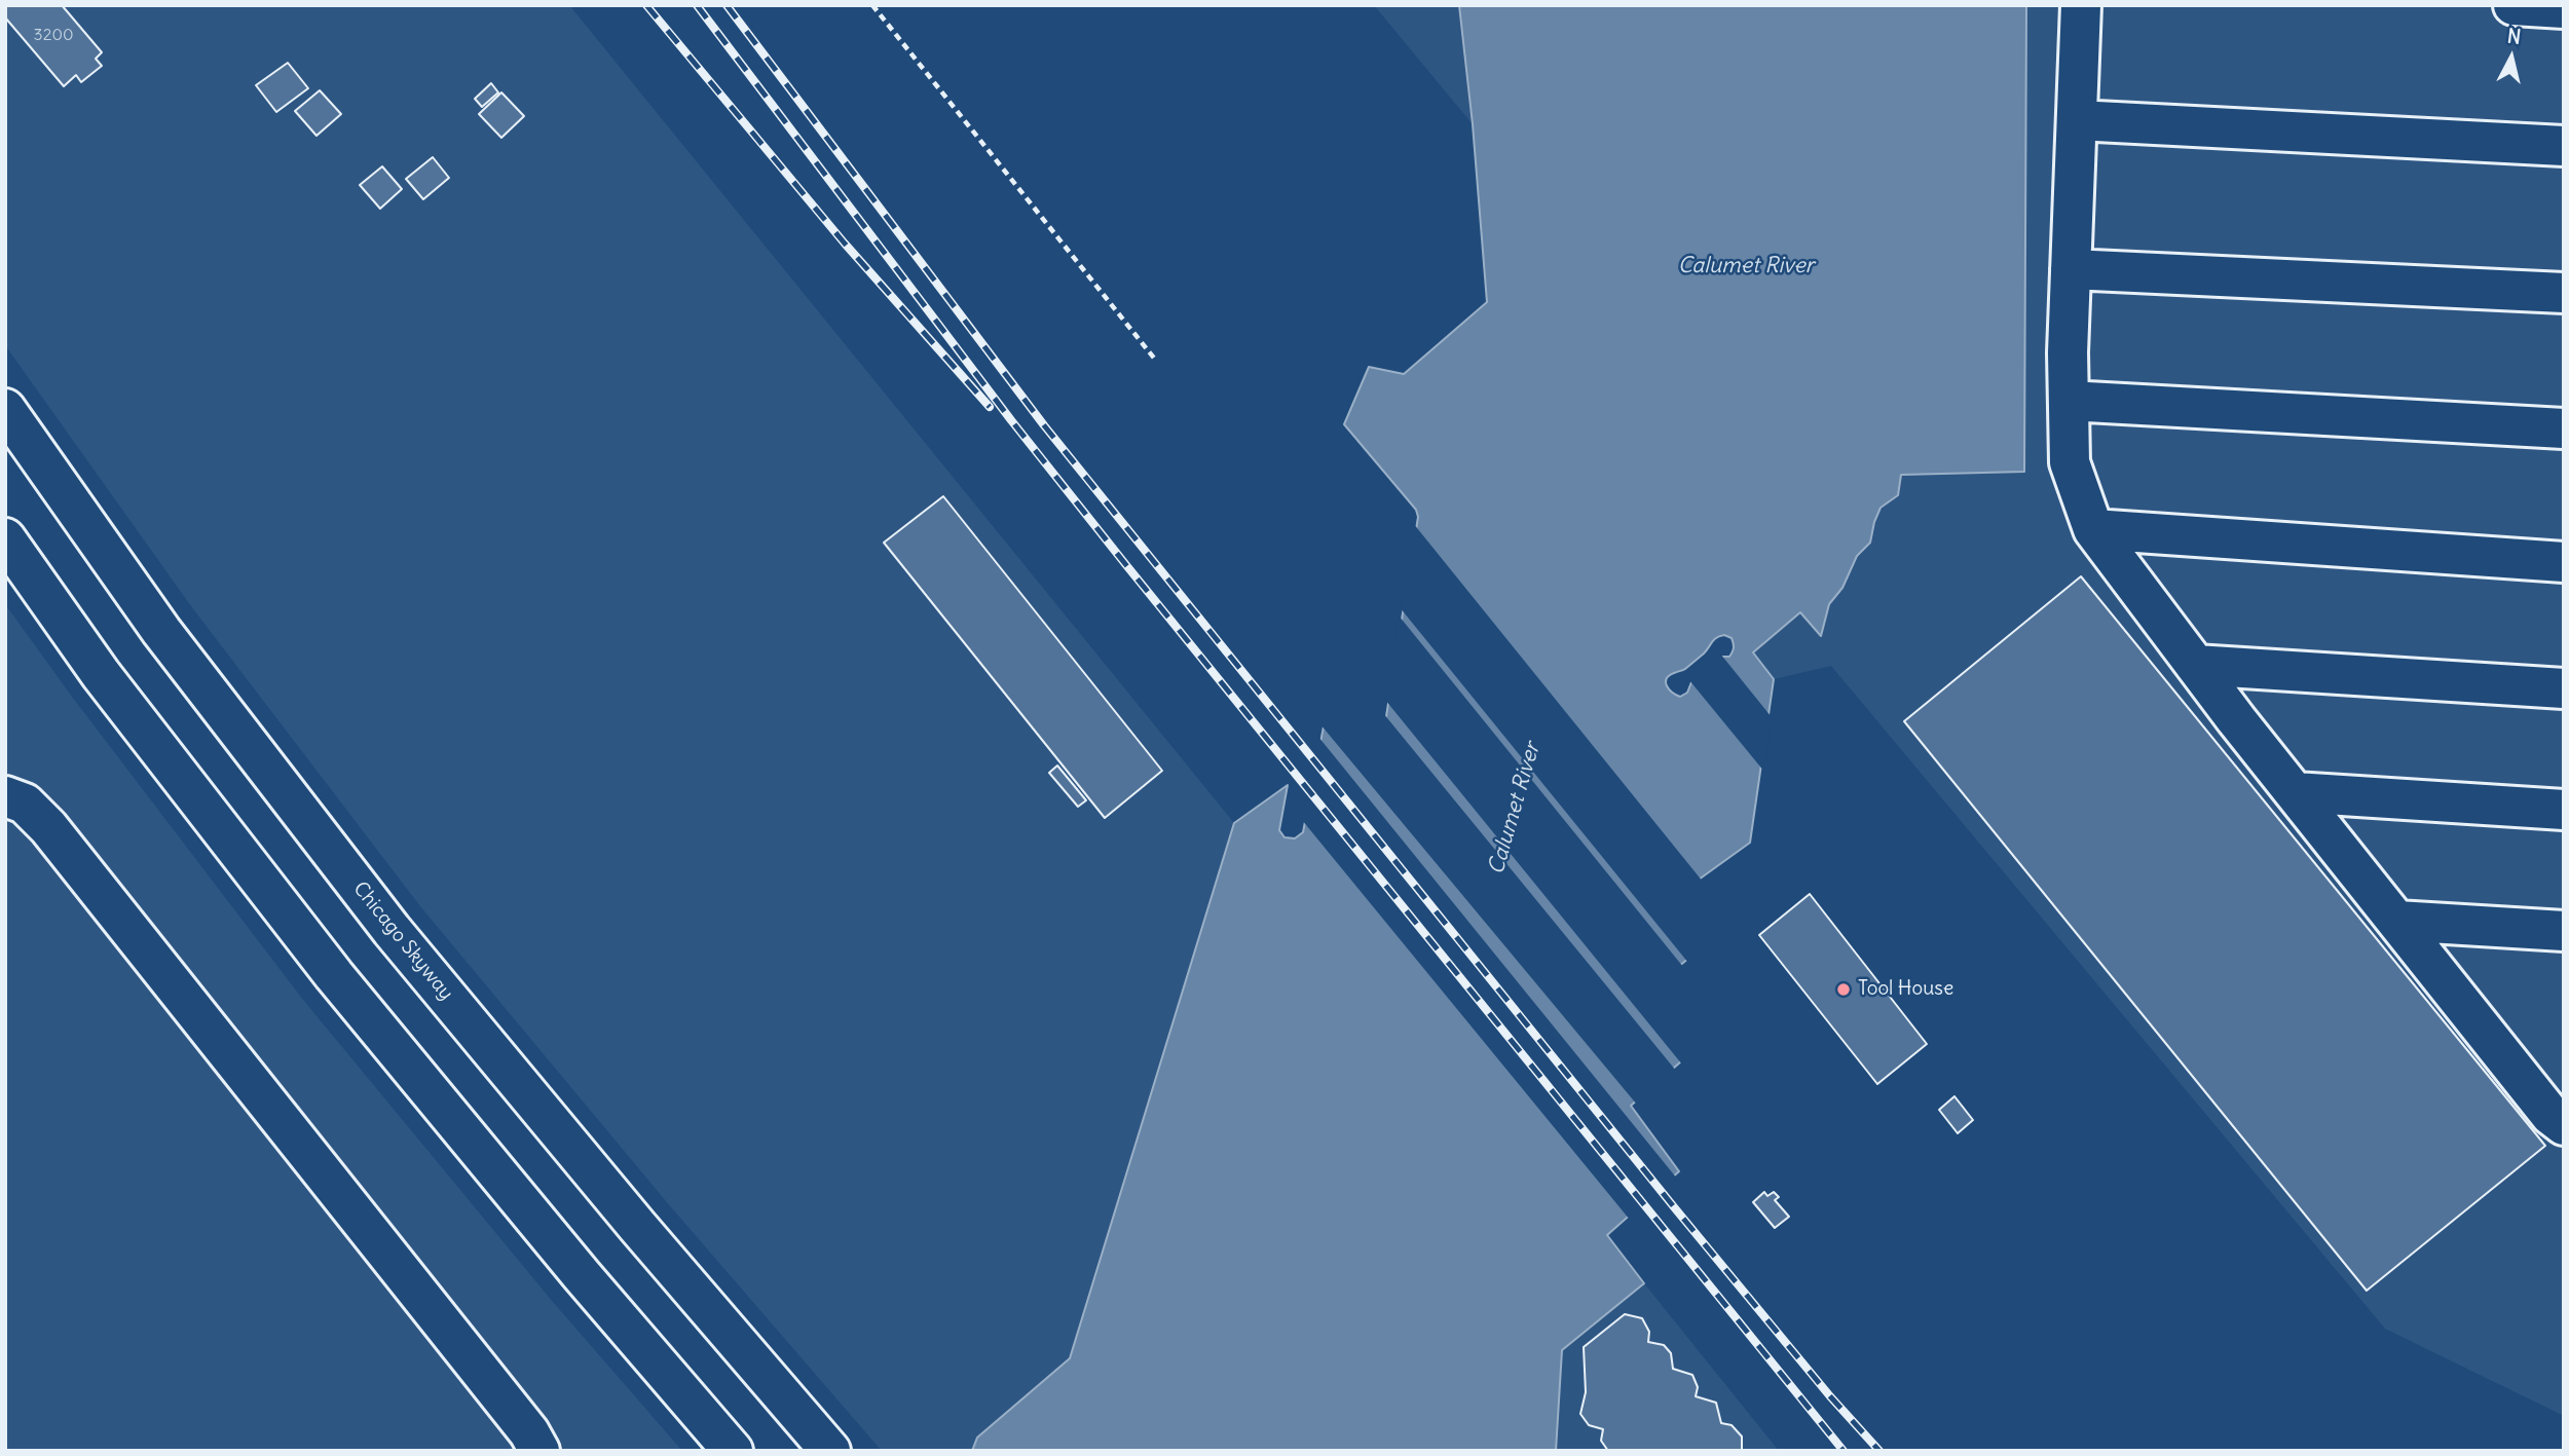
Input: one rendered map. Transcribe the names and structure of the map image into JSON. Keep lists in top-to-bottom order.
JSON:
{
  "streets": {
    "main road": ["Chicago Skyway"]
  },
  "water": ["Calumet River"],
  "places": ["Tool House"],
  "house_numbers": ["3200"],
  "north": "top"
}
